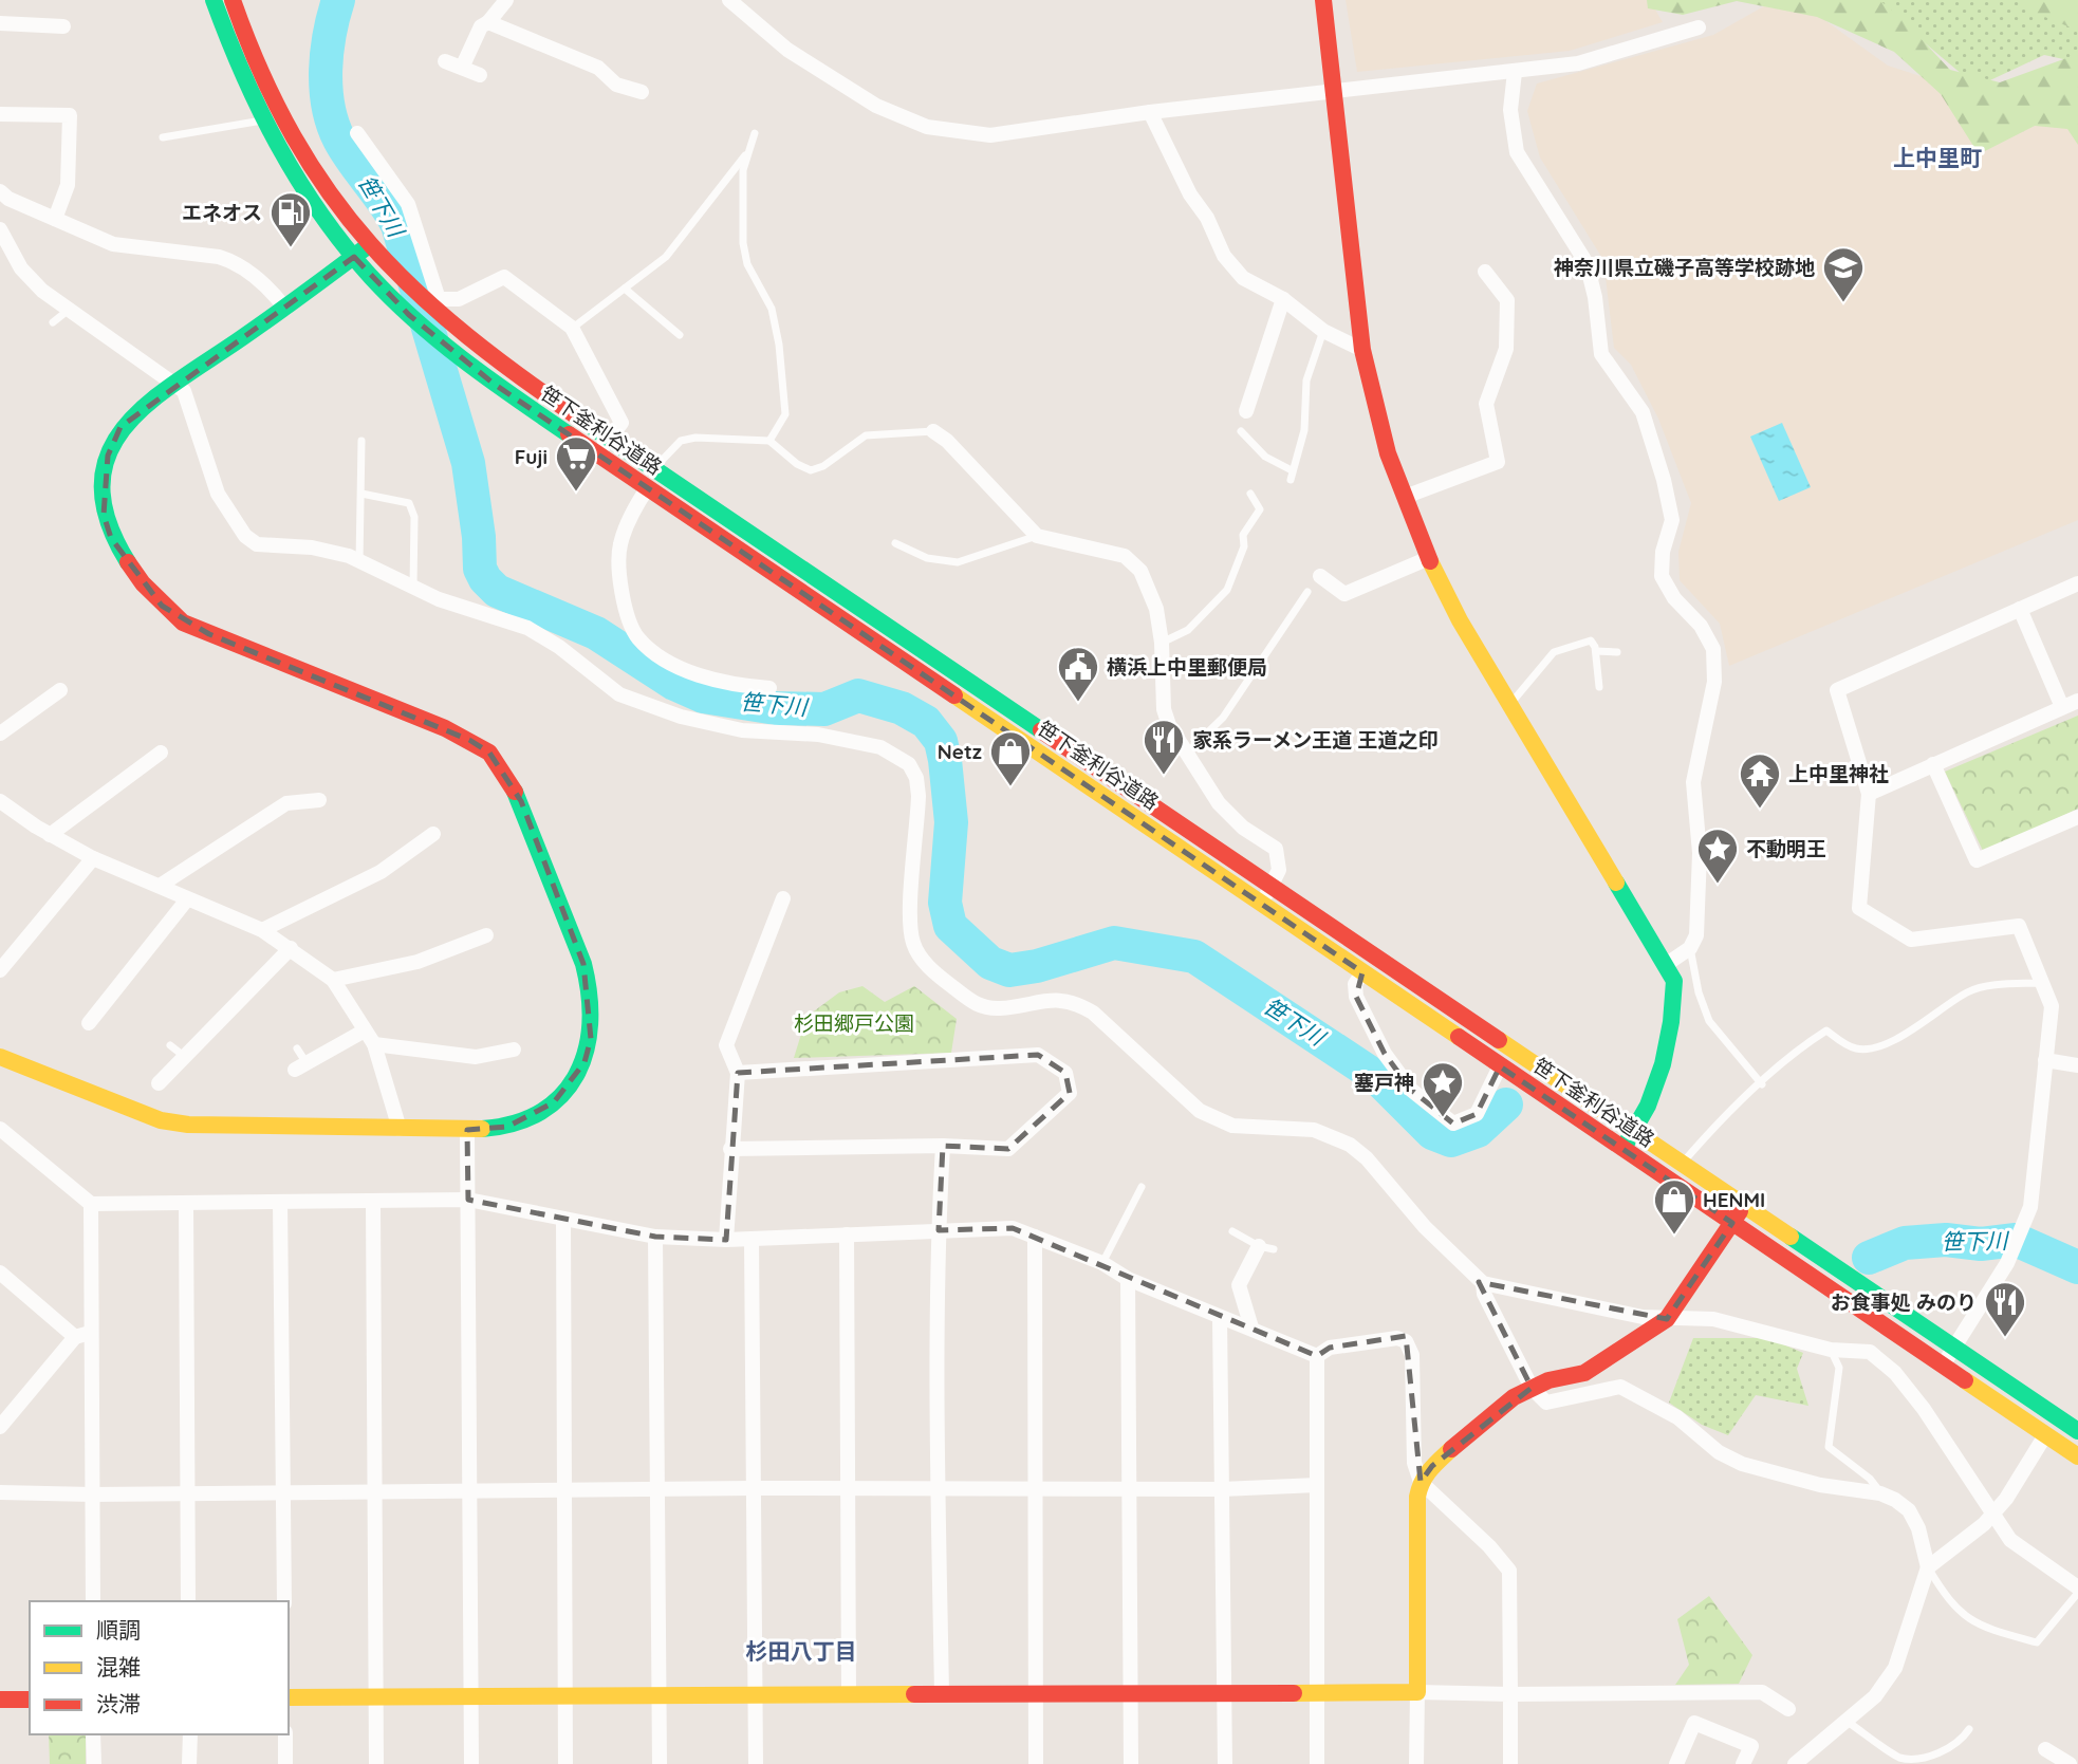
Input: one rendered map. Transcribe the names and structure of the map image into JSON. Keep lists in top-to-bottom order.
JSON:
{
  "streets": {
    "street": ["笹下釜利谷道路"]
  },
  "districts": ["上中里町", "杉田八丁目"],
  "water": ["笹下川"],
  "parks": ["杉田郷戸公園"],
  "places": {
    "fuel station": ["エネオス"],
    "school or university": ["神奈川県立磯子高等学校跡地"],
    "supermarket": ["Fuji"],
    "public building": ["横浜上中里郵便局"],
    "restaurant": ["家系ラーメン王道 王道之印", "お食事処 みのり"],
    "shop": ["Netz", "HENMI"],
    "temple": ["上中里神社"],
    "place": ["不動明王", "塞戸神"]
  },
  "legend": ["順調", "混雑", "渋滞"]
}
